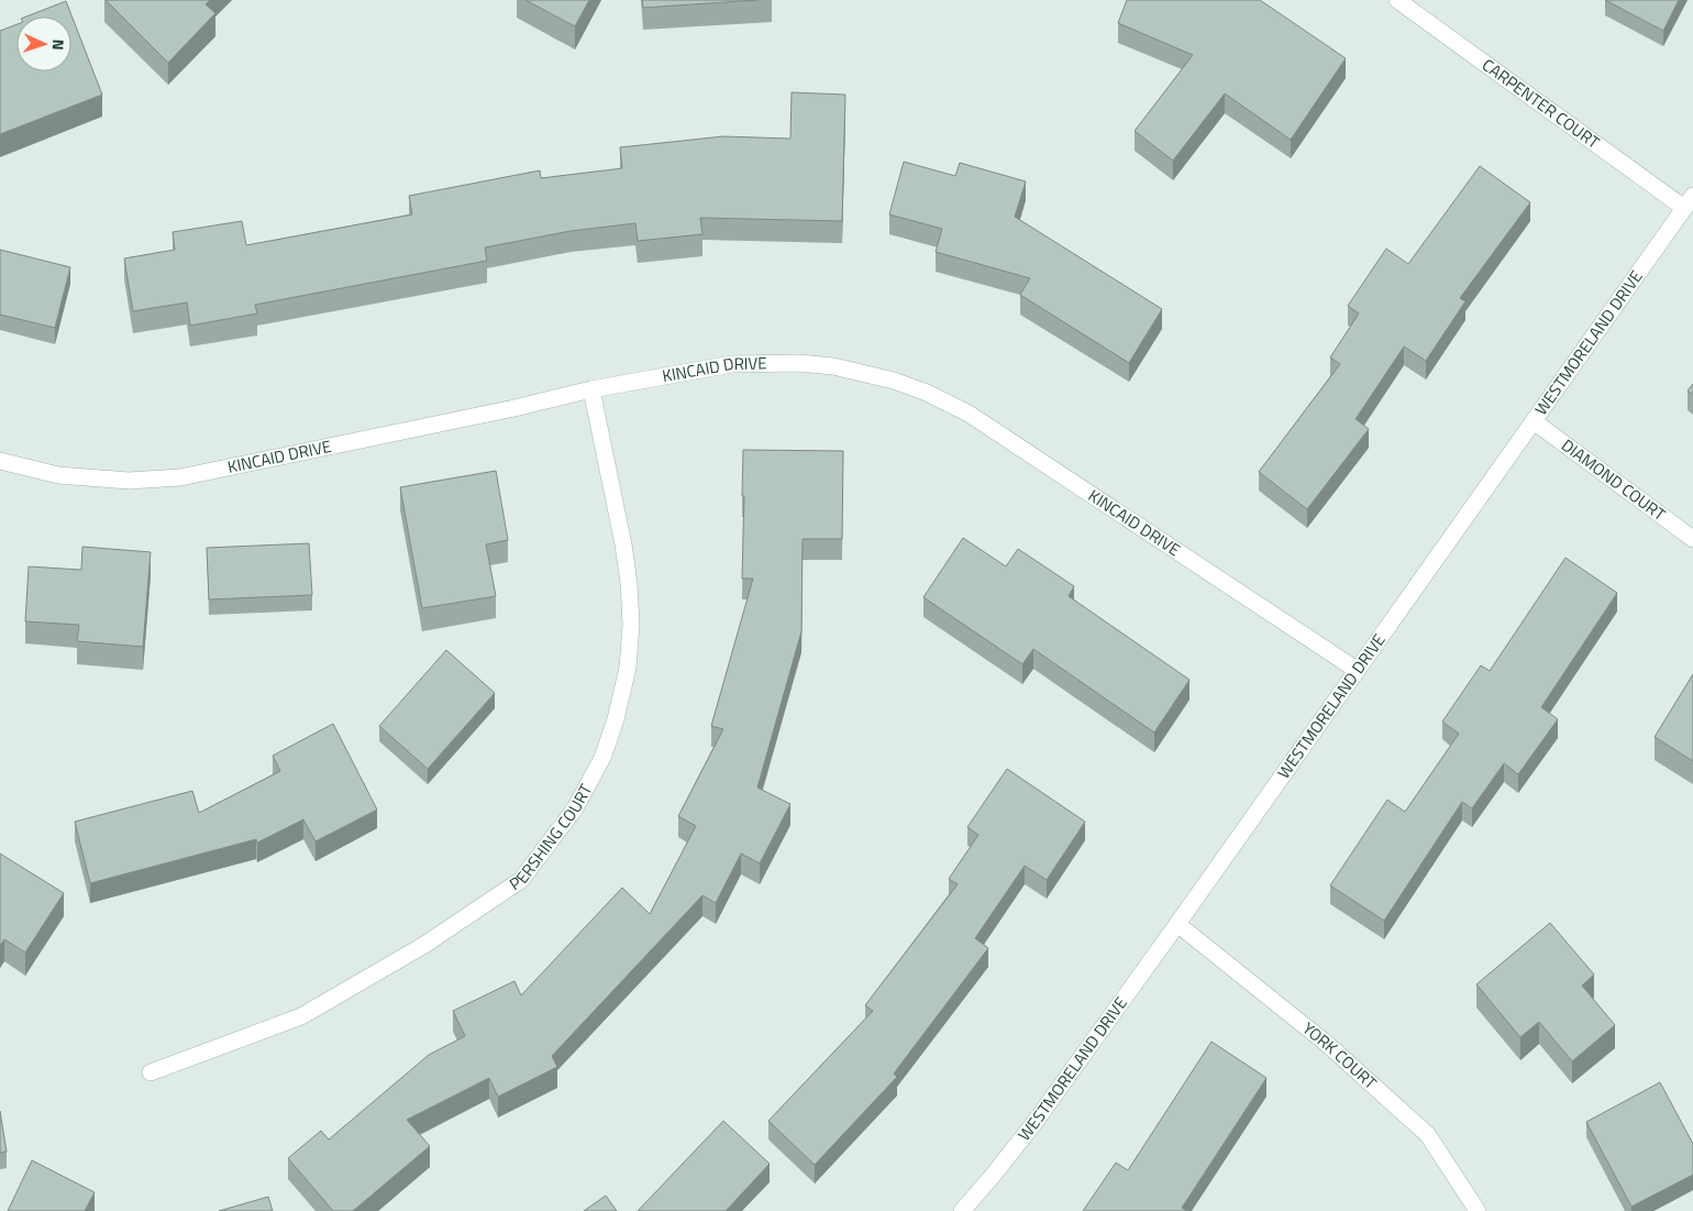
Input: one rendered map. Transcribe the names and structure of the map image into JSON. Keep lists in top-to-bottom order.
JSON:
{
  "streets": {
    "street": [
      "CARPENTER COURT",
      "WESTMORELAND DRIVE",
      "KINCAID DRIVE",
      "DIAMOND COURT",
      "PERSHING COURT",
      "YORK COURT"
    ]
  },
  "crossings": [
    ["CARPENTER COURT", "WESTMORELAND DRIVE"],
    ["WESTMORELAND DRIVE", "KINCAID DRIVE"],
    ["WESTMORELAND DRIVE", "DIAMOND COURT"],
    ["WESTMORELAND DRIVE", "YORK COURT"],
    ["KINCAID DRIVE", "PERSHING COURT"]
  ],
  "north": "right"
}
